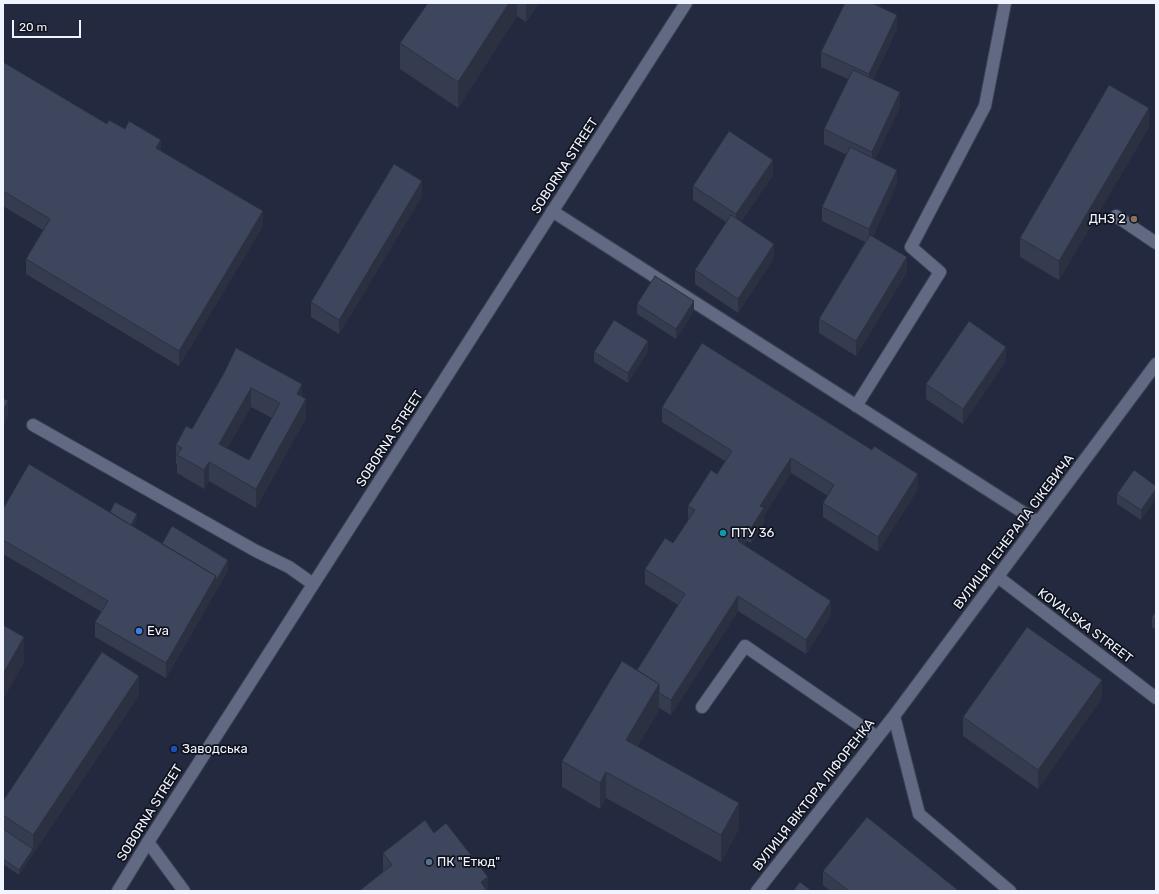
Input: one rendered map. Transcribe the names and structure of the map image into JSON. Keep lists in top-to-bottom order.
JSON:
{
  "streets": {
    "street": [
      "SOBORNA STREET",
      "ВУЛИЦЯ ГЕНЕРАЛА СІКЕВИЧА",
      "KOVALSKA STREET",
      "ВУЛИЦЯ ВІКТОРА ЛІФОРЕНКА"
    ]
  },
  "crossings": [
    ["ВУЛИЦЯ ГЕНЕРАЛА СІКЕВИЧА", "KOVALSKA STREET"],
    ["ВУЛИЦЯ ГЕНЕРАЛА СІКЕВИЧА", "ВУЛИЦЯ ВІКТОРА ЛІФОРЕНКА"]
  ],
  "places": [
    "ДНЗ 2",
    "ПТУ 36",
    "Eva",
    "Заводська",
    "ПК \"Етюд\""
  ],
  "scale_bar": "20 m"
}
